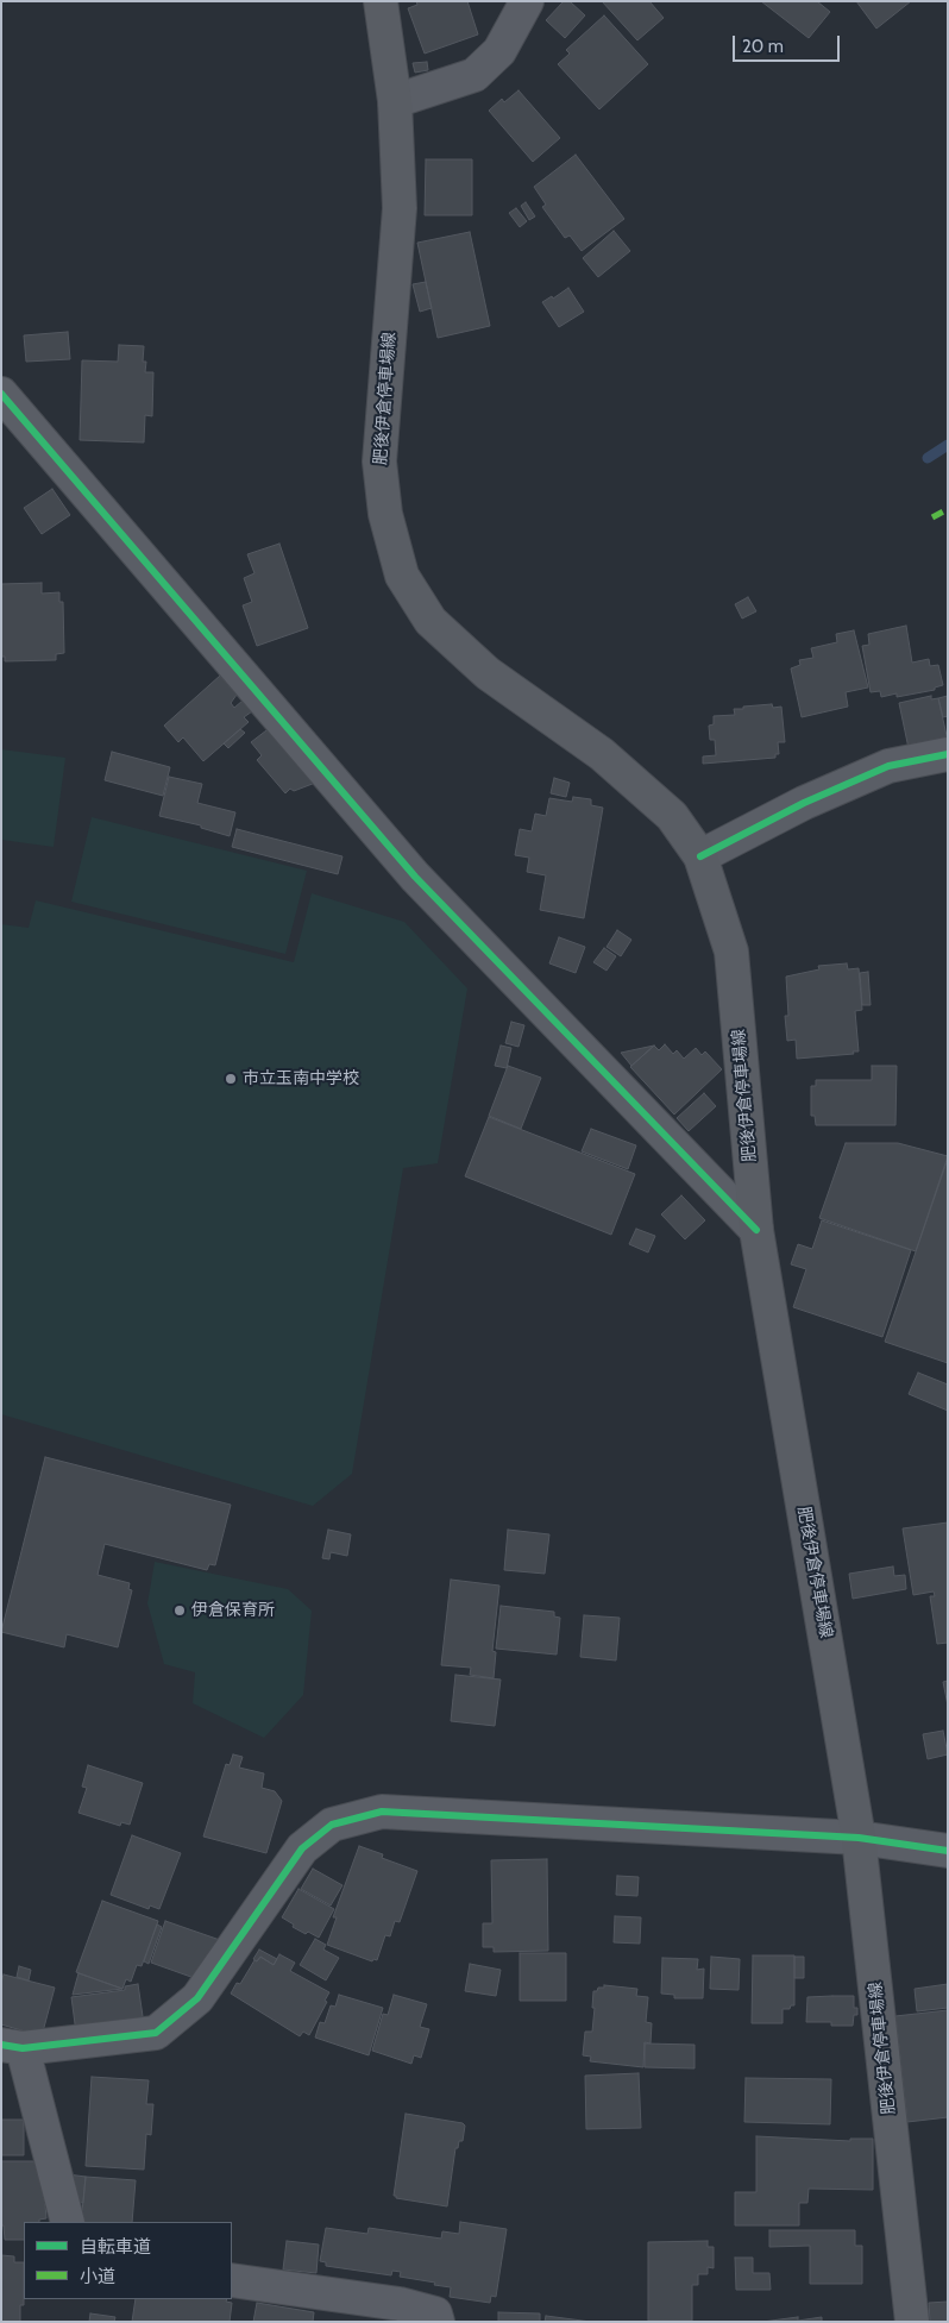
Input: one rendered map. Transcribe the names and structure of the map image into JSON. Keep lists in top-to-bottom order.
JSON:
{
  "streets": {
    "main road": ["肥後伊倉停車場線"]
  },
  "places": ["市立玉南中学校", "伊倉保育所"],
  "legend": ["自転車道", "小道"],
  "scale_bar": "20 m"
}
